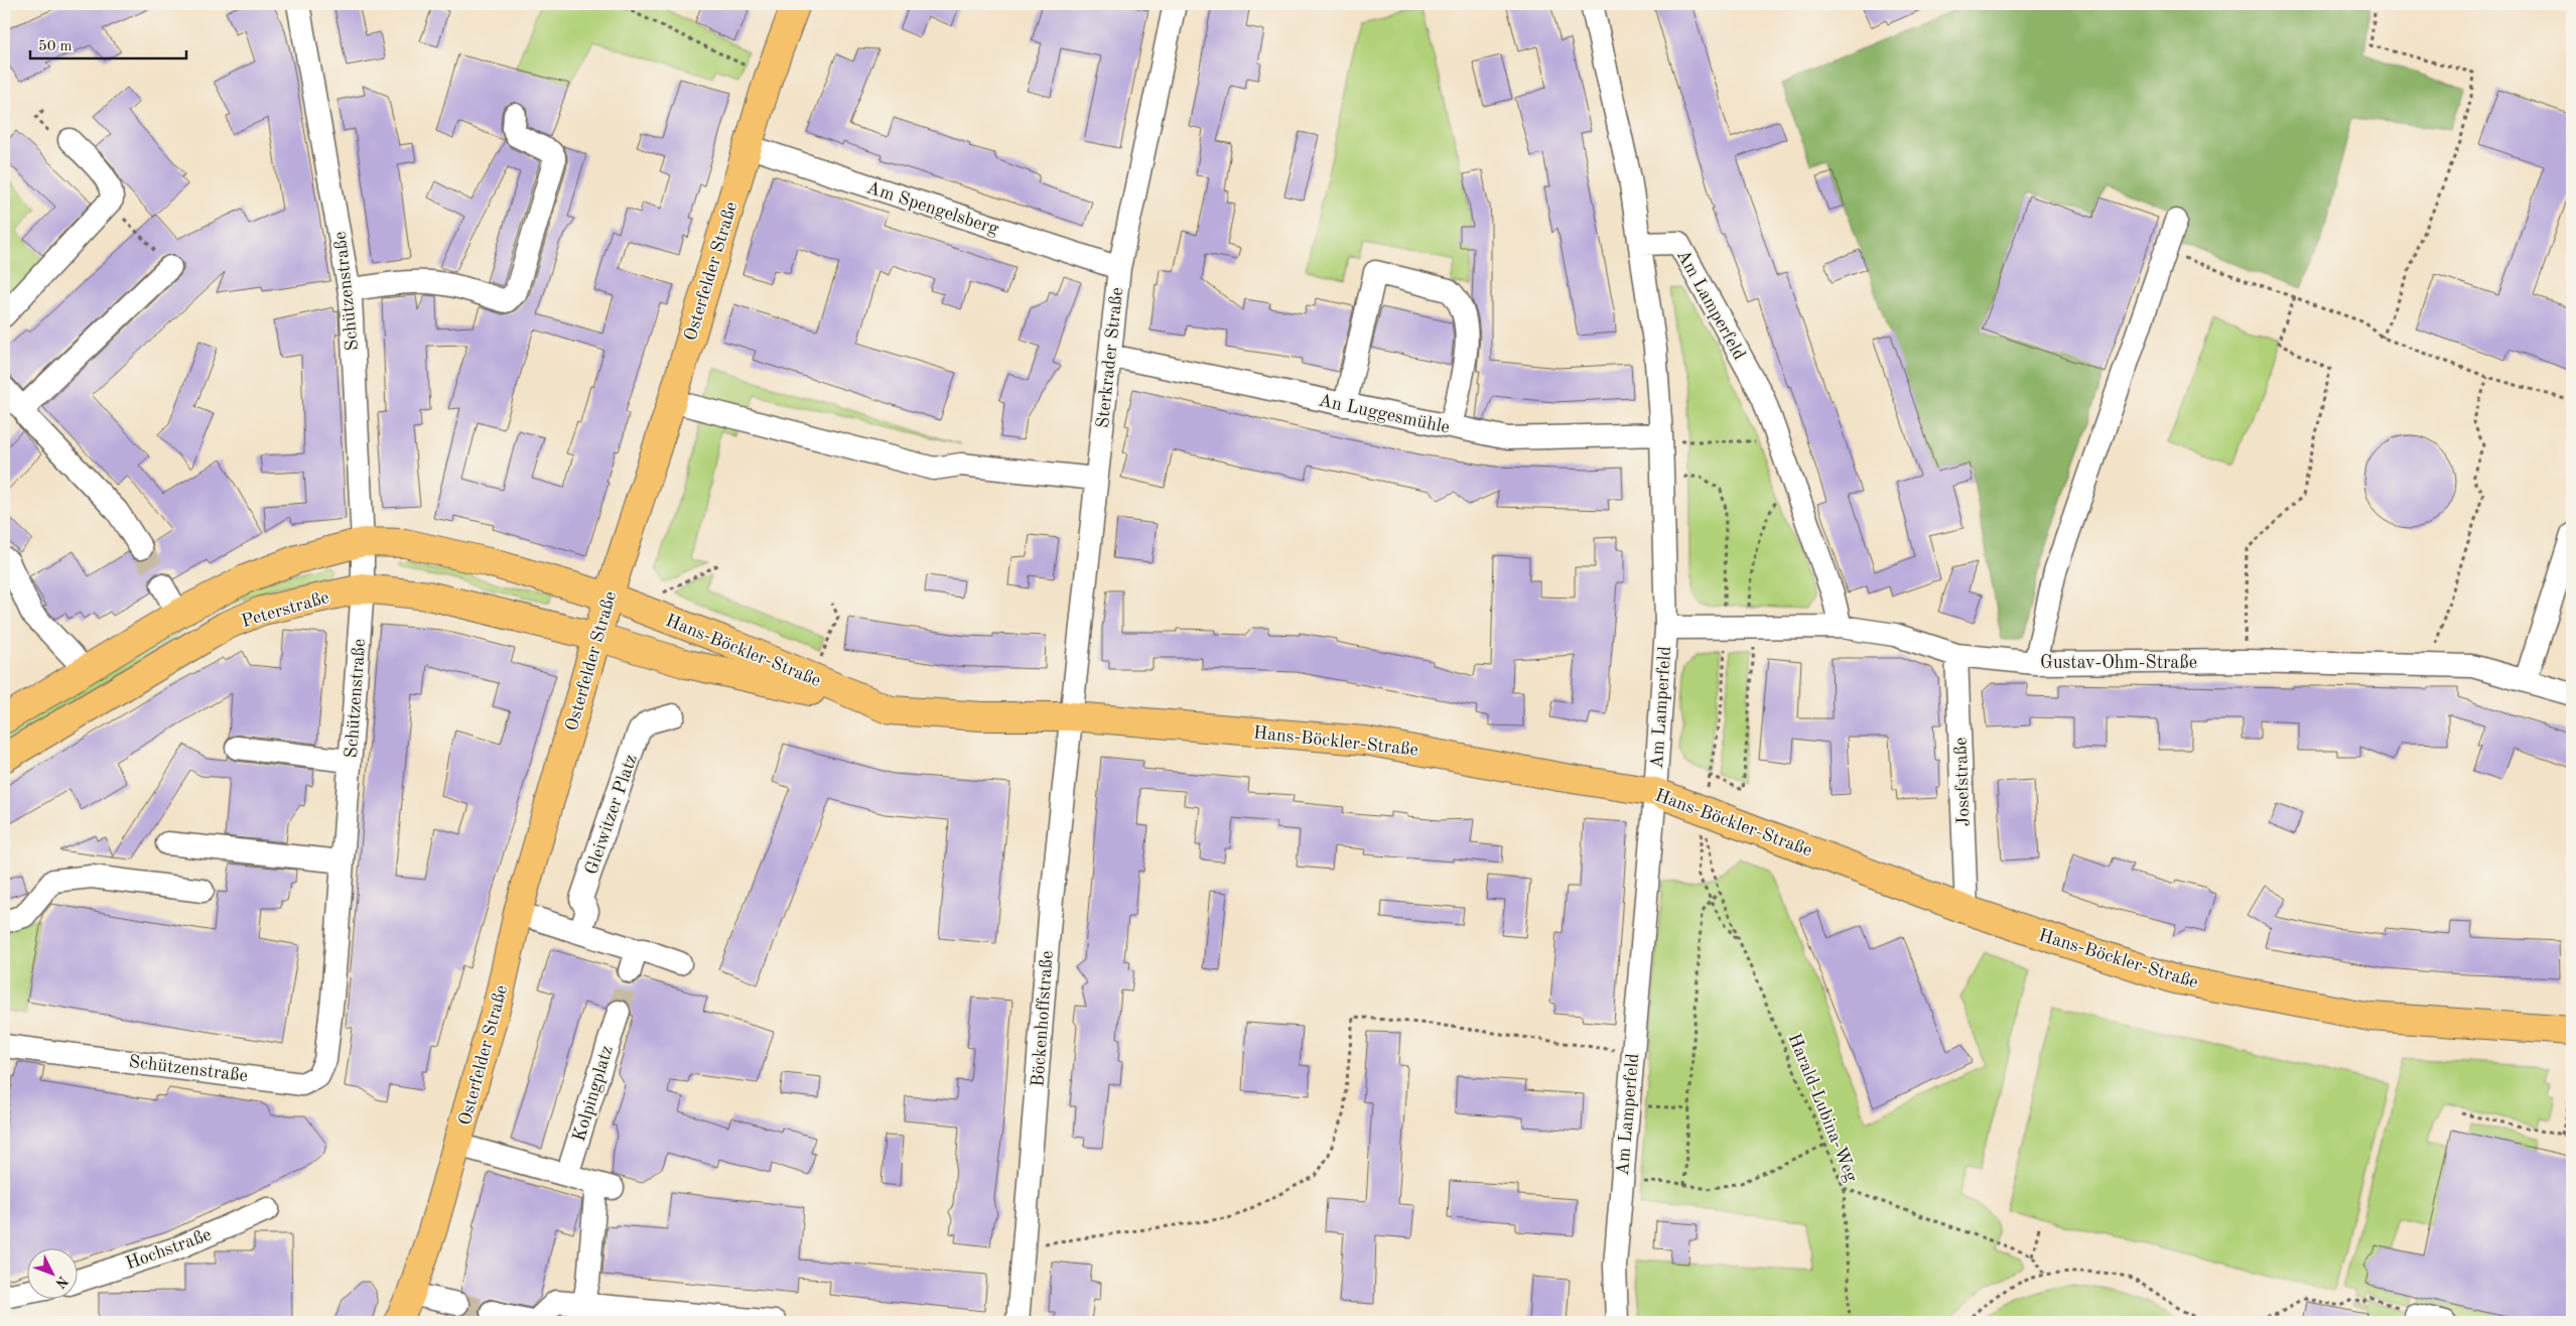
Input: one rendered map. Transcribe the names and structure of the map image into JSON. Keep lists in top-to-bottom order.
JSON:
{
  "streets": {
    "main road": ["Osterfelder Straße", "Peterstraße", "Hans-Böckler-Straße"],
    "street": [
      "Am Spengelsberg",
      "Schützenstraße",
      "Am Lamperfeld",
      "Sterkrader Straße",
      "An Luggesmühle",
      "Gustav-Ohm-Straße",
      "Josefstraße",
      "Gleiwitzer Platz",
      "Böckenhoffstraße",
      "Kolpingplatz",
      "Hochstraße"
    ],
    "path": ["Harald-Lubina-Weg"]
  },
  "crossings": [
    ["Am Spengelsberg", "Osterfelder Straße"],
    ["Am Spengelsberg", "Sterkrader Straße"],
    ["Osterfelder Straße", "Peterstraße"],
    ["Osterfelder Straße", "Hans-Böckler-Straße"],
    ["Schützenstraße", "Peterstraße"],
    ["Am Lamperfeld", "An Luggesmühle"],
    ["Am Lamperfeld", "Hans-Böckler-Straße"],
    ["Am Lamperfeld", "Gustav-Ohm-Straße"],
    ["Sterkrader Straße", "An Luggesmühle"],
    ["Sterkrader Straße", "Hans-Böckler-Straße"],
    ["Sterkrader Straße", "Böckenhoffstraße"],
    ["Peterstraße", "Hans-Böckler-Straße"],
    ["Hans-Böckler-Straße", "Josefstraße"],
    ["Hans-Böckler-Straße", "Böckenhoffstraße"],
    ["Hans-Böckler-Straße", "Harald-Lubina-Weg"],
    ["Gustav-Ohm-Straße", "Josefstraße"]
  ],
  "scale_bar": "50 m",
  "north": "bottom right"
}
